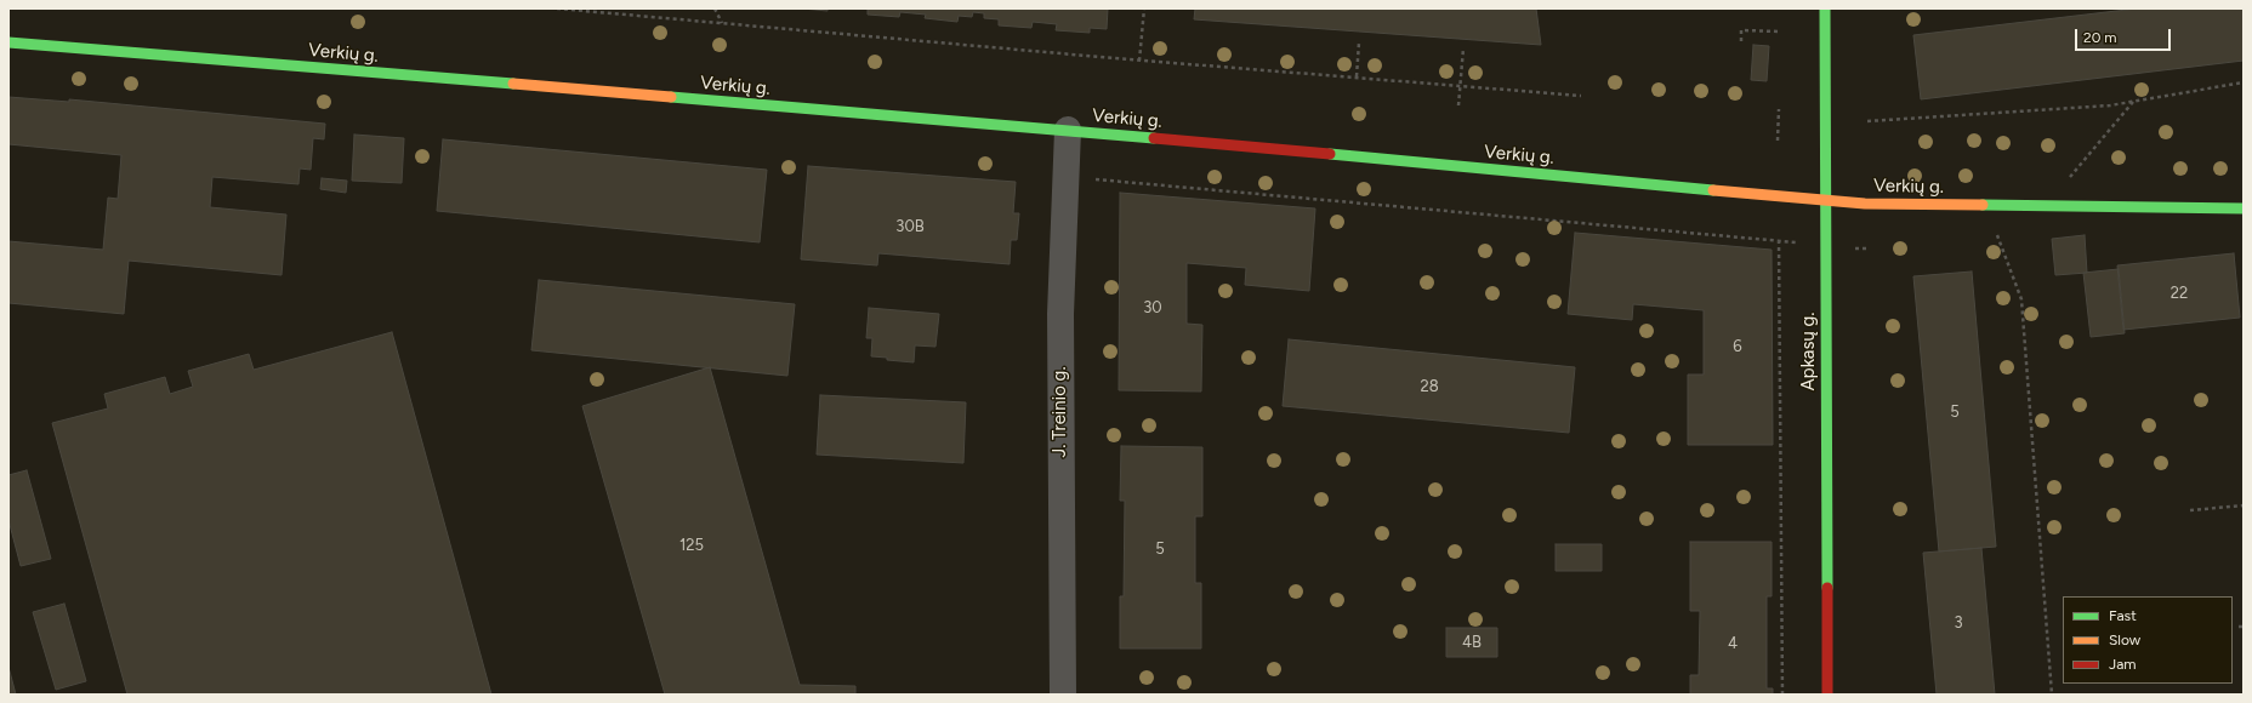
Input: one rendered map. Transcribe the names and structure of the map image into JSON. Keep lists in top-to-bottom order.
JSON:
{
  "streets": {
    "street": ["Verkių g.", "Apkasų g.", "J. Treinio g."]
  },
  "crossings": [
    ["Verkių g.", "Apkasų g."],
    ["Verkių g.", "J. Treinio g."]
  ],
  "house_numbers": [
    "30B",
    "22",
    "30",
    "6",
    "28",
    "5",
    "125",
    "5",
    "3",
    "4B",
    "4"
  ],
  "legend": ["Fast", "Slow", "Jam"],
  "scale_bar": "20 m"
}
